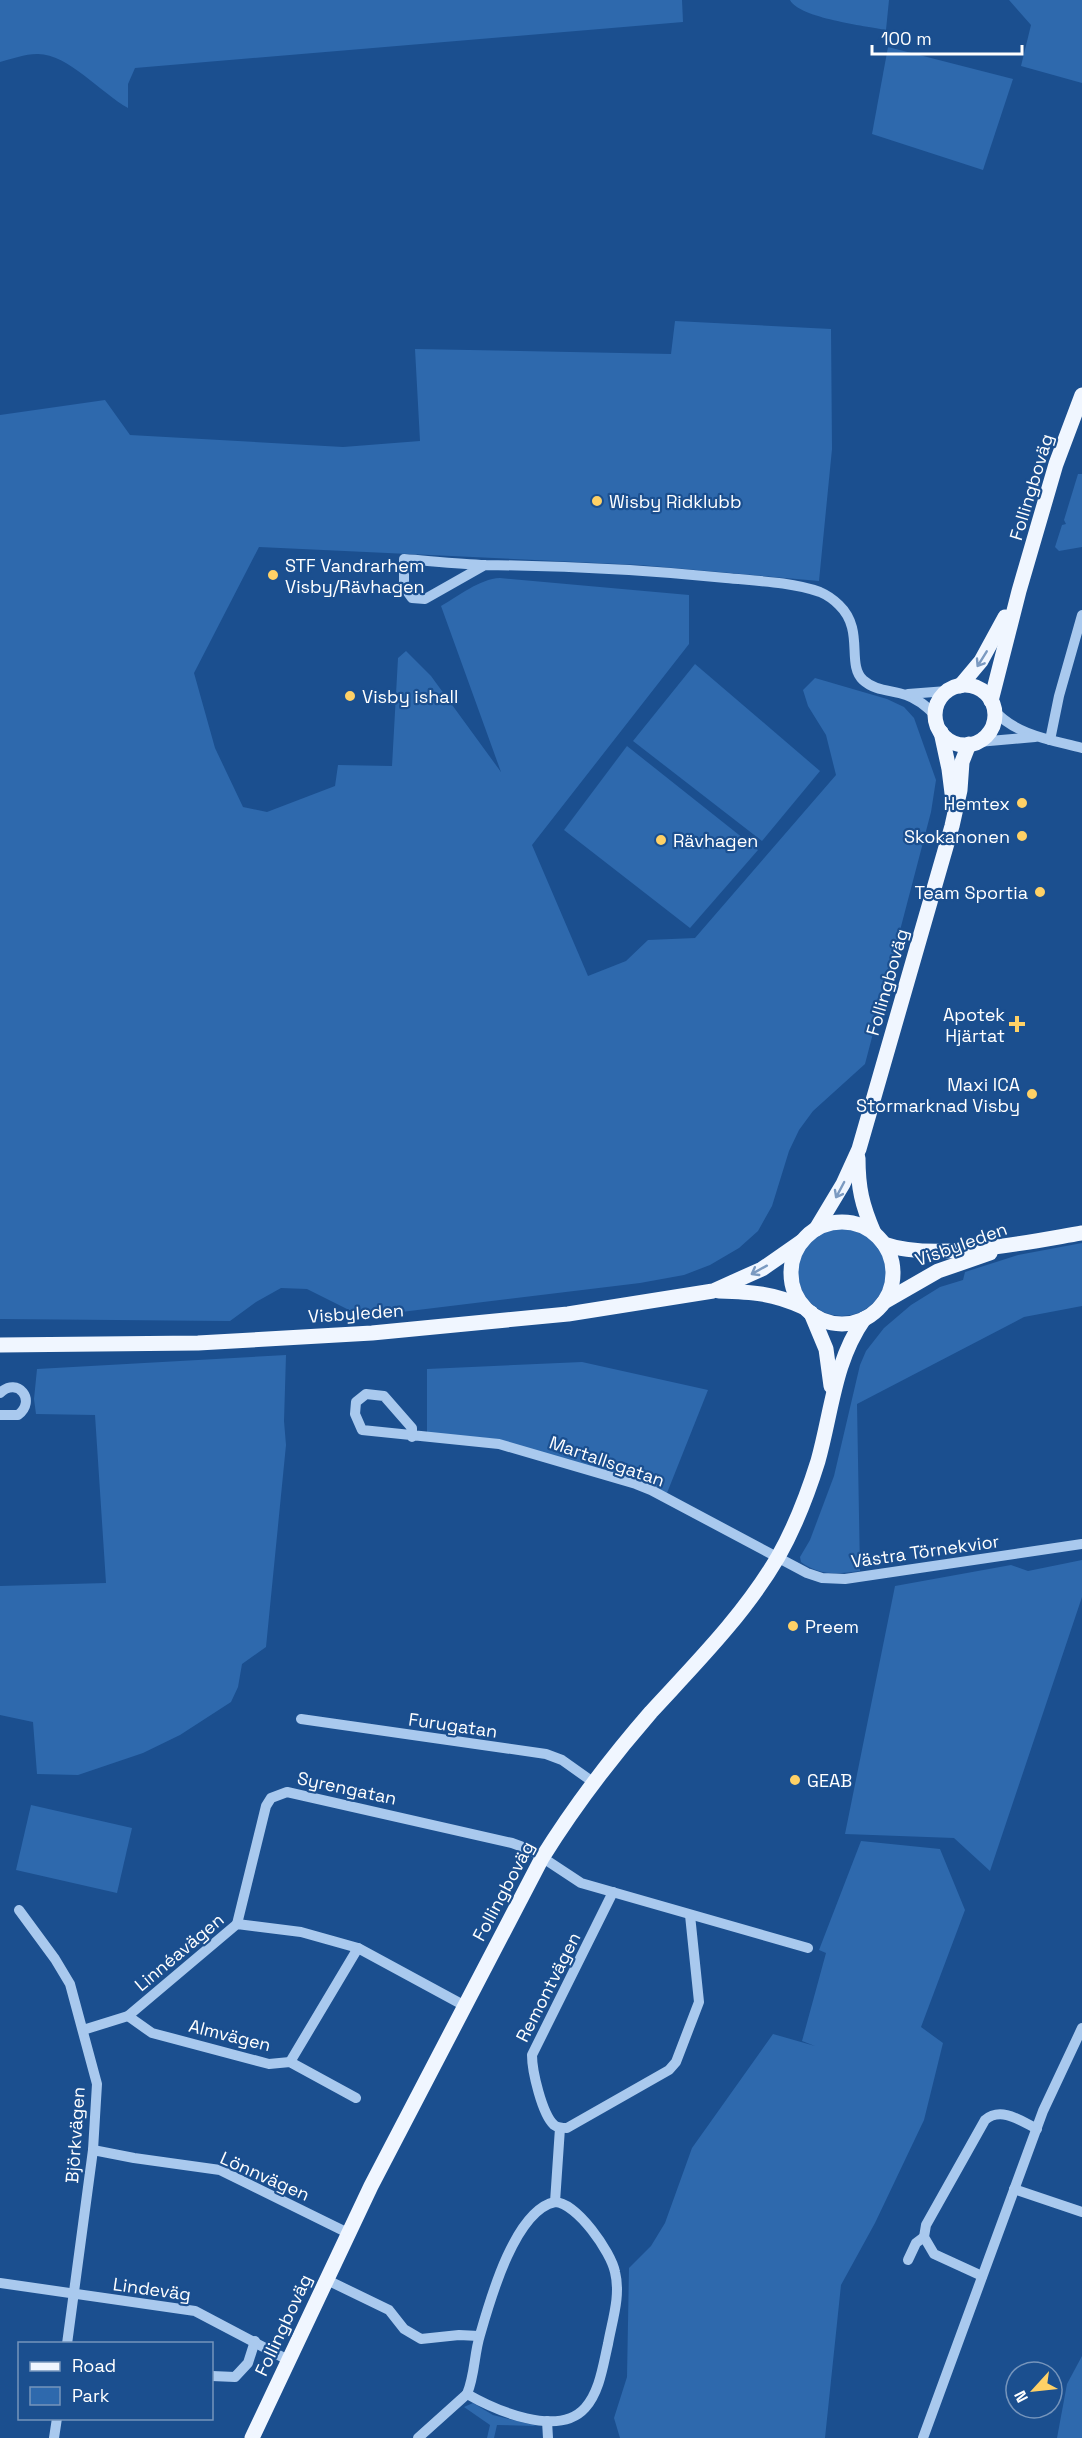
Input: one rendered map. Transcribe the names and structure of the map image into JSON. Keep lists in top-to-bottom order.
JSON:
{
  "streets": {
    "main road": ["Follingboväg", "Visbyleden"],
    "street": [
      "Martallsgatan",
      "Västra Törnekvior",
      "Furugatan",
      "Syrengatan",
      "Linnéavägen",
      "Remontvägen",
      "Almvägen",
      "Björkvägen",
      "Lönnvägen",
      "Lindeväg"
    ]
  },
  "crossings": [
    ["Follingboväg", "Visbyleden"],
    ["Follingboväg", "Martallsgatan"],
    ["Follingboväg", "Västra Törnekvior"],
    ["Follingboväg", "Furugatan"],
    ["Follingboväg", "Syrengatan"],
    ["Follingboväg", "Linnéavägen"],
    ["Follingboväg", "Lönnvägen"],
    ["Follingboväg", "Lindeväg"],
    ["Martallsgatan", "Västra Törnekvior"],
    ["Syrengatan", "Linnéavägen"],
    ["Linnéavägen", "Almvägen"],
    ["Linnéavägen", "Björkvägen"],
    ["Björkvägen", "Lönnvägen"],
    ["Björkvägen", "Lindeväg"]
  ],
  "places": {
    "other": [
      "Wisby Ridklubb",
      "STF Vandrarhem Visby/Rävhagen",
      "Visby ishall",
      "Hemtex",
      "Skokanonen",
      "Rävhagen",
      "Team Sportia",
      "Maxi ICA Stormarknad Visby",
      "Preem",
      "GEAB"
    ],
    "health": ["Apotek Hjärtat"]
  },
  "legend": ["Road", "Park"],
  "scale_bar": "100 m",
  "north": "bottom left"
}
